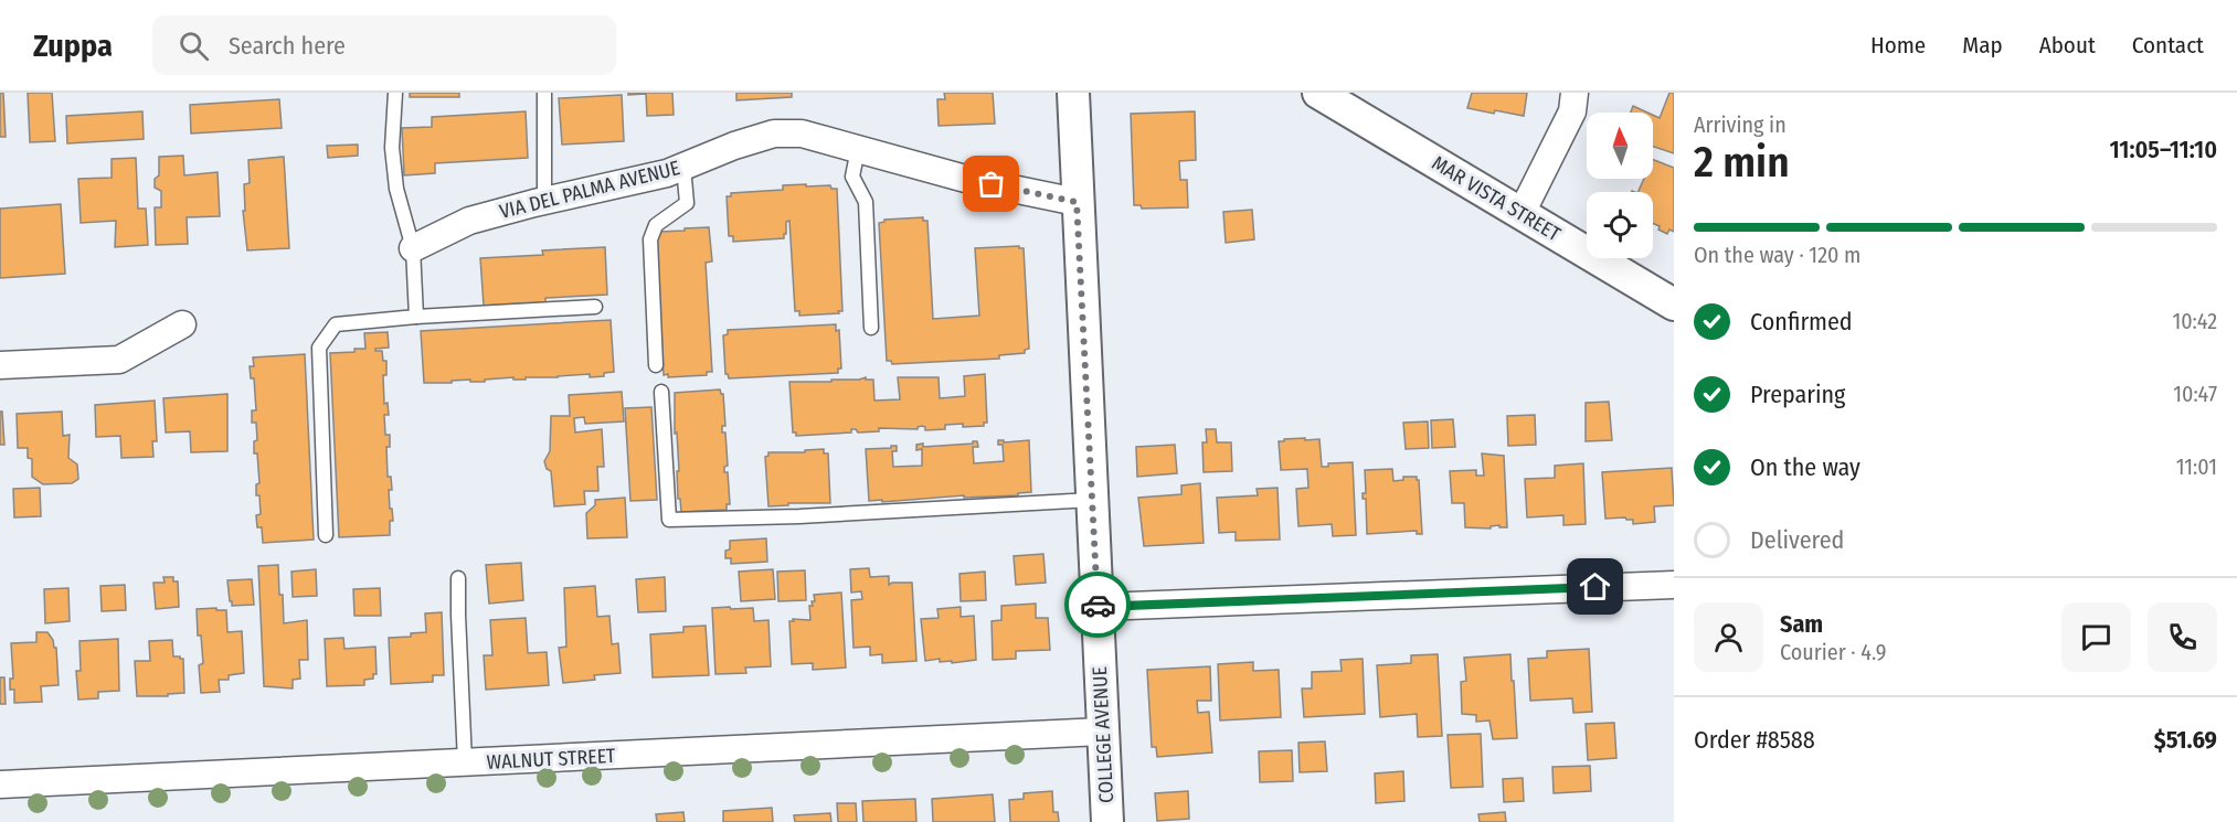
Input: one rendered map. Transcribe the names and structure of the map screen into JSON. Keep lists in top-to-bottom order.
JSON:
{
  "streets": {
    "street": [
      "VIA DEL PALMA AVENUE",
      "MAR VISTA STREET",
      "COLLEGE AVENUE",
      "WALNUT STREET"
    ]
  },
  "crossings": [
    ["VIA DEL PALMA AVENUE", "COLLEGE AVENUE"],
    ["COLLEGE AVENUE", "WALNUT STREET"]
  ],
  "north": "top",
  "page": {
    "header": "Zuppa",
    "search": "Search here",
    "nav": [
      "Home",
      "Map",
      "About",
      "Contact"
    ],
    "heading": ["2 min", "Arriving in", "11:05–11:10"],
    "panel": [
      "Sam",
      "Courier · 4.9",
      "Order #8588",
      "$51.69"
    ],
    "bar": "On the way · 120 m",
    "list": [
      ["Confirmed", "10:42"],
      ["Preparing", "10:47"],
      ["On the way", "11:01"],
      "Delivered"
    ]
  }
}
